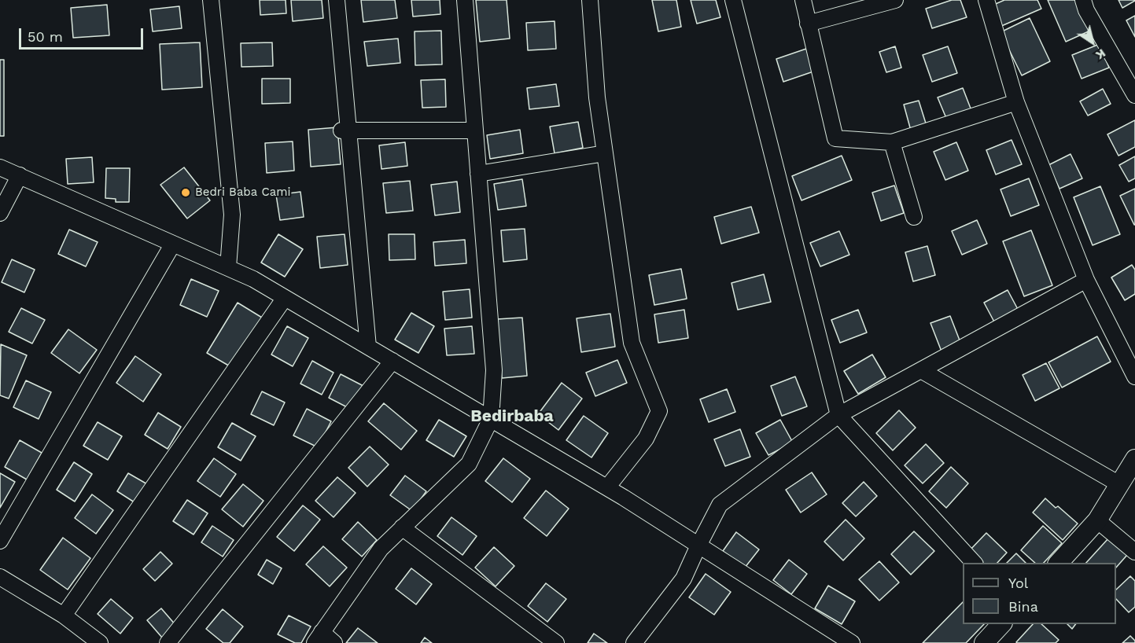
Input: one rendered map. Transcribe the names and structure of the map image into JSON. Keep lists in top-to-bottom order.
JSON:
{
  "districts": ["Bedirbaba"],
  "places": ["Bedri Baba Cami"],
  "legend": ["Yol", "Bina"],
  "scale_bar": "50 m",
  "north": "bottom right"
}
